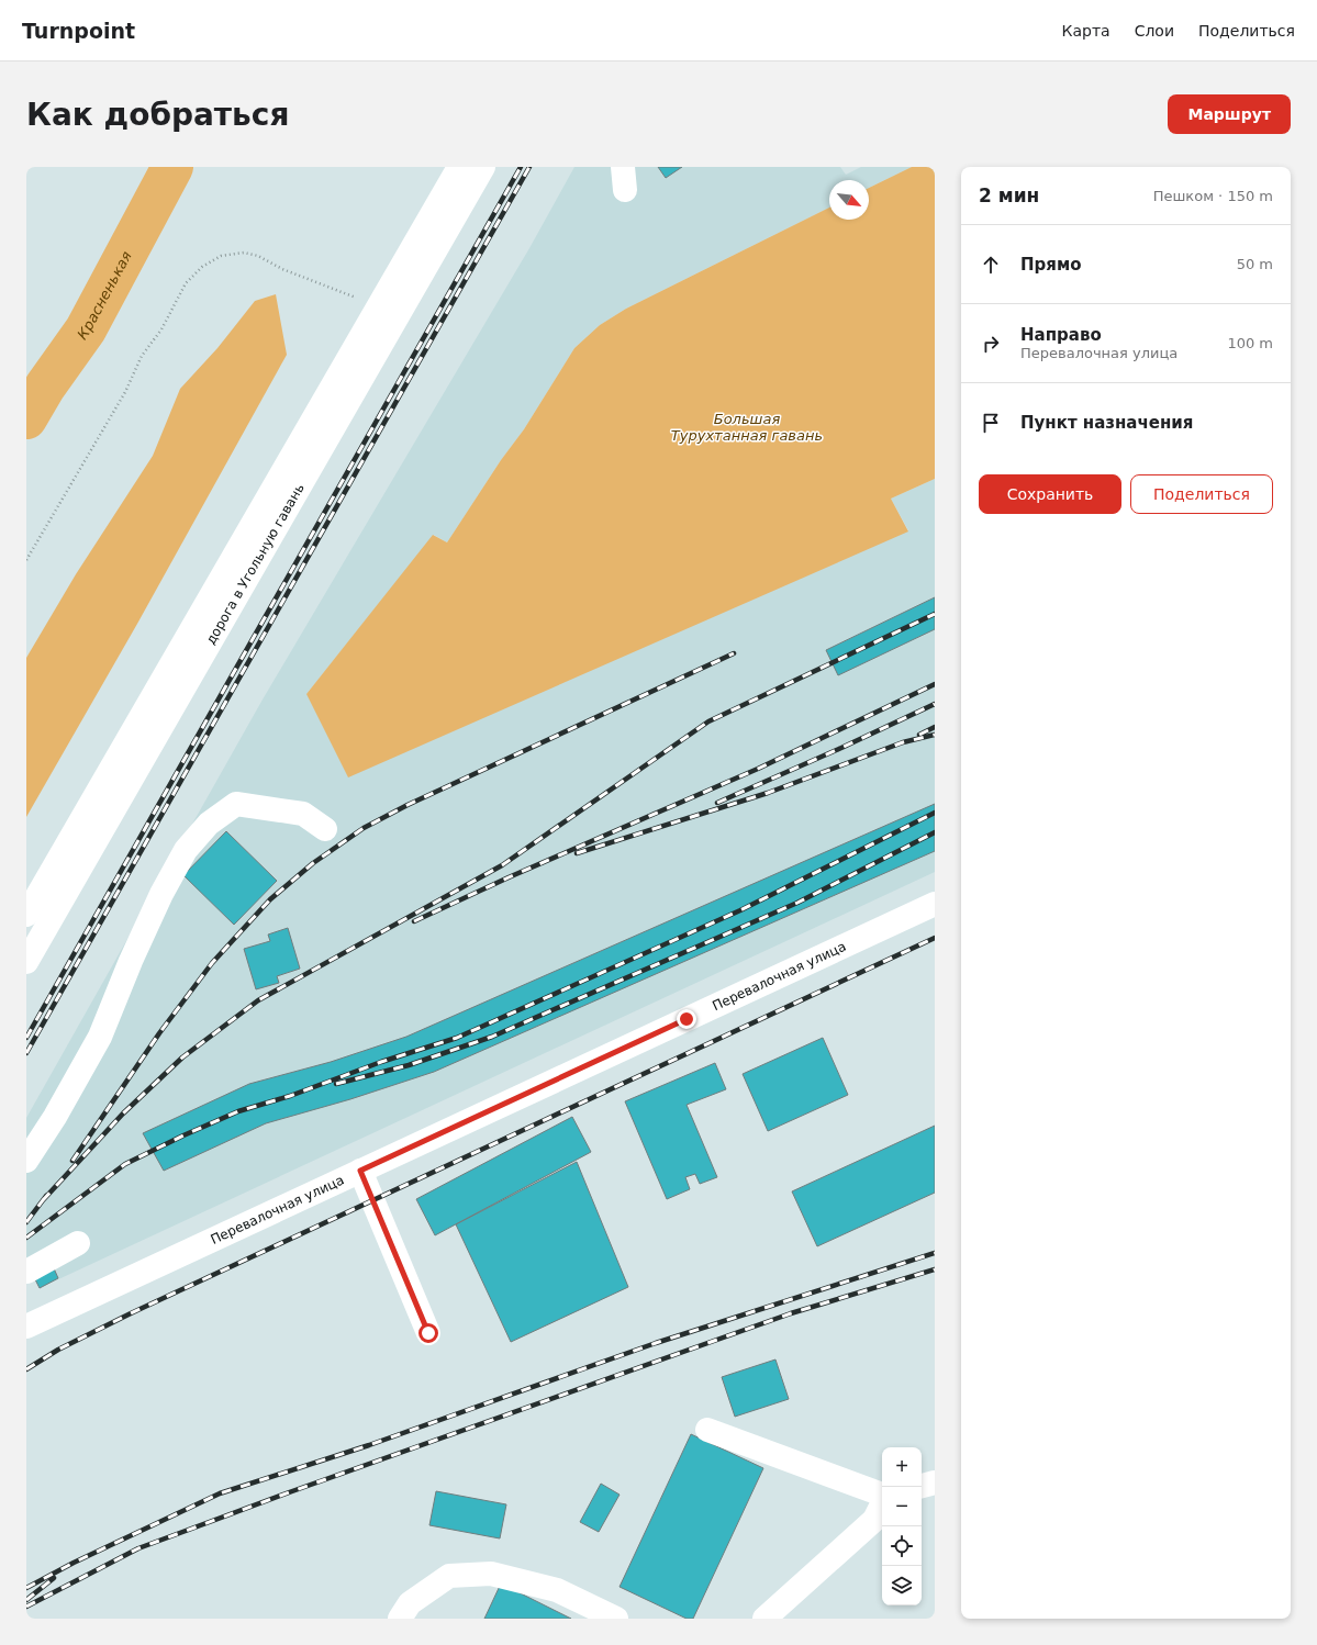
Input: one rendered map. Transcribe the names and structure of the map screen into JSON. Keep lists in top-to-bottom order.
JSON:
{
  "streets": {
    "street": ["дорога в Угольную гавань", "Перевалочная улица"]
  },
  "water": ["Красненькая", "Большая Турухтанная гавань"],
  "north": "bottom right",
  "page": {
    "header": "Turnpoint",
    "nav": ["Карта", "Слои", "Поделиться"],
    "buttons": [
      "Маршрут",
      ["Сохранить", "Поделиться"]
    ],
    "title": "Как добраться",
    "heading": ["2 мин", "Пешком · 150 m"],
    "list": [
      ["Прямо", "50 m"],
      ["Направо", "Перевалочная улица", "100 m"],
      "Пункт назначения"
    ],
    "map_buttons": ["+", "−"]
  }
}
